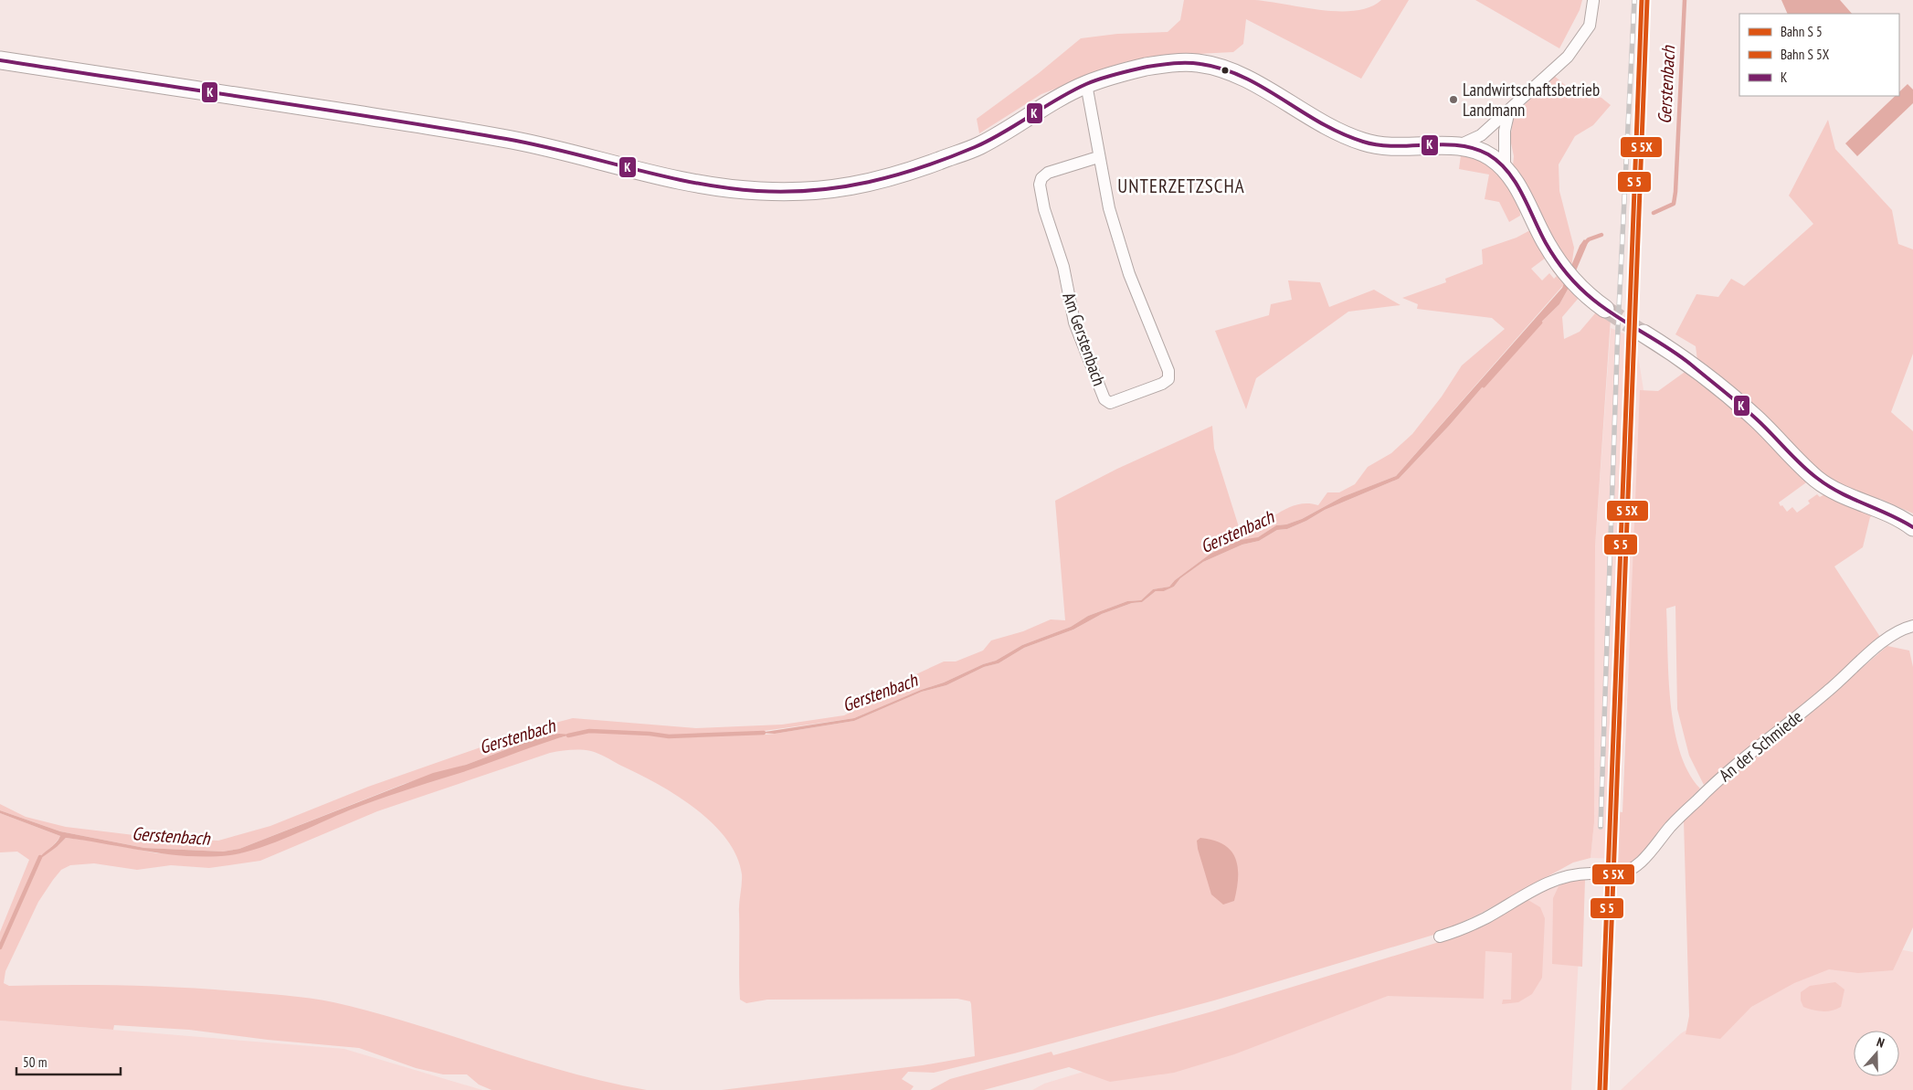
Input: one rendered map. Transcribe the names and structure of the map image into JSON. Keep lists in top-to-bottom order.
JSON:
{
  "streets": {
    "street": ["Am Gerstenbach", "An der Schmiede"]
  },
  "districts": ["UNTERZETZSCHA"],
  "water": ["Gerstenbach"],
  "places": ["Landwirtschaftsbetrieb Landmann"],
  "lines": ["transit line K"],
  "legend": ["Bahn S 5", "Bahn S 5X", "K"],
  "scale_bar": "50 m",
  "north": "top"
}
